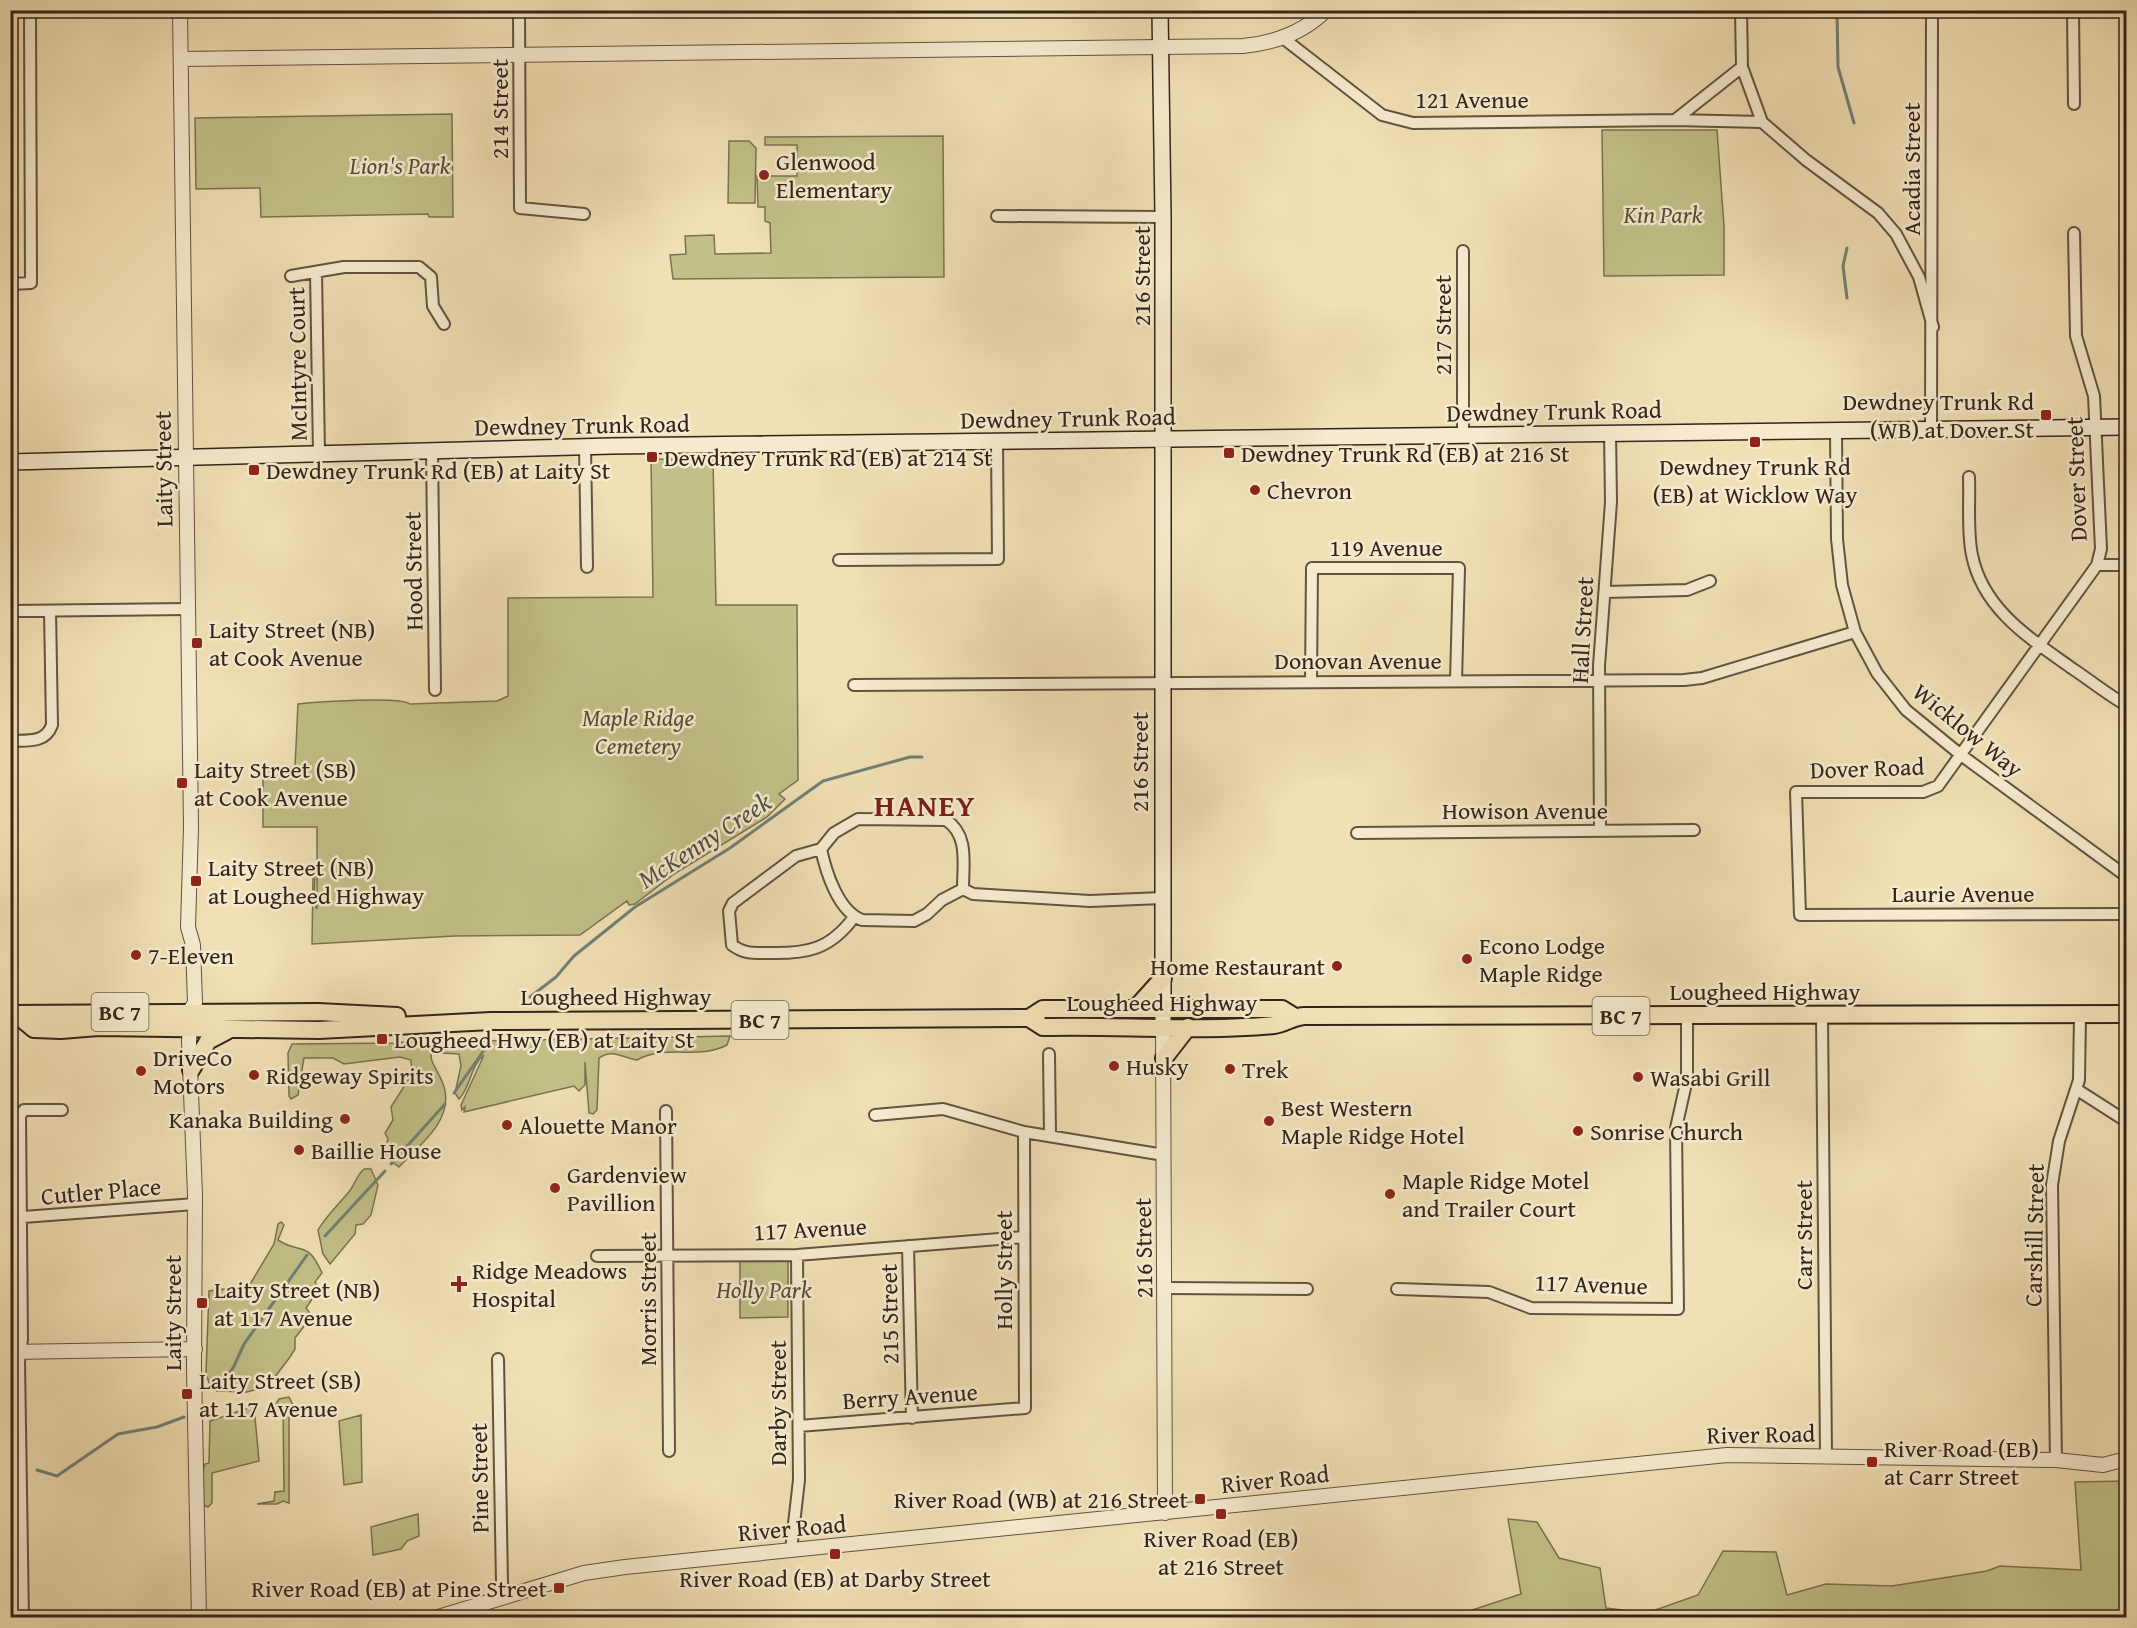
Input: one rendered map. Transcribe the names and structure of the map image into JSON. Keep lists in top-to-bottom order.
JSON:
{
  "streets": {
    "highway": ["Lougheed Highway", "BC 7"],
    "main road": ["216 Street", "Dewdney Trunk Road"],
    "street": [
      "121 Avenue",
      "214 Street",
      "Acadia Street",
      "217 Street",
      "McIntyre Court",
      "Laity Street",
      "Dover Street",
      "119 Avenue",
      "Hood Street",
      "Hall Street",
      "Donovan Avenue",
      "Wicklow Way",
      "Dover Road",
      "Howison Avenue",
      "Laurie Avenue",
      "Cutler Place",
      "117 Avenue",
      "Carr Street",
      "Carshill Street",
      "Holly Street",
      "Morris Street",
      "215 Street",
      "Berry Avenue",
      "Darby Street",
      "River Road",
      "Pine Street"
    ]
  },
  "crossings": [
    ["121 Avenue", "Acadia Street"],
    ["Acadia Street", "Dewdney Trunk Road"],
    ["216 Street", "Dewdney Trunk Road"],
    ["216 Street", "Donovan Avenue"],
    ["216 Street", "Lougheed Highway"],
    ["216 Street", "River Road"],
    ["217 Street", "Dewdney Trunk Road"],
    ["McIntyre Court", "Dewdney Trunk Road"],
    ["Dewdney Trunk Road", "Laity Street"],
    ["Dewdney Trunk Road", "Dover Street"],
    ["Dewdney Trunk Road", "Hood Street"],
    ["Dewdney Trunk Road", "Hall Street"],
    ["Dewdney Trunk Road", "Wicklow Way"],
    ["Laity Street", "Lougheed Highway"],
    ["Laity Street", "Cutler Place"],
    ["Dover Street", "Wicklow Way"],
    ["Dover Street", "Dover Road"],
    ["119 Avenue", "Donovan Avenue"],
    ["Hall Street", "Donovan Avenue"],
    ["Hall Street", "Howison Avenue"],
    ["Donovan Avenue", "Wicklow Way"],
    ["Wicklow Way", "Dover Road"],
    ["Dover Road", "Laurie Avenue"],
    ["Lougheed Highway", "117 Avenue"],
    ["Lougheed Highway", "Carr Street"],
    ["Lougheed Highway", "Carshill Street"],
    ["117 Avenue", "Holly Street"],
    ["117 Avenue", "Morris Street"],
    ["117 Avenue", "215 Street"],
    ["117 Avenue", "Darby Street"],
    ["Carr Street", "River Road"],
    ["Carshill Street", "River Road"],
    ["Holly Street", "Berry Avenue"],
    ["215 Street", "Berry Avenue"],
    ["Berry Avenue", "Darby Street"],
    ["Darby Street", "River Road"],
    ["River Road", "Pine Street"]
  ],
  "districts": ["HANEY"],
  "water": ["McKenny Creek"],
  "parks": [
    "Lion's Park",
    "Kin Park",
    "Maple Ridge Cemetery",
    "Holly Park"
  ],
  "places": {
    "other": [
      "Glenwood Elementary",
      "Chevron",
      "7-Eleven",
      "Econo Lodge Maple Ridge",
      "Home Restaurant",
      "Husky",
      "Trek",
      "DriveCo Motors",
      "Ridgeway Spirits",
      "Wasabi Grill",
      "Kanaka Building",
      "Best Western Maple Ridge Hotel",
      "Alouette Manor",
      "Sonrise Church",
      "Baillie House",
      "Gardenview Pavillion",
      "Maple Ridge Motel and Trailer Court"
    ],
    "transit": [
      "Dewdney Trunk Rd (WB) at Dover St",
      "Dewdney Trunk Rd (EB) at Wicklow Way",
      "Dewdney Trunk Rd (EB) at 216 St",
      "Dewdney Trunk Rd (EB) at 214 St",
      "Dewdney Trunk Rd (EB) at Laity St",
      "Laity Street (NB) at Cook Avenue",
      "Laity Street (SB) at Cook Avenue",
      "Laity Street (NB) at Lougheed Highway",
      "Lougheed Hwy (EB) at Laity St",
      "Laity Street (NB) at 117 Avenue",
      "Laity Street (SB) at 117 Avenue",
      "River Road (EB) at Carr Street",
      "River Road (WB) at 216 Street",
      "River Road (EB) at 216 Street",
      "River Road (EB) at Darby Street",
      "River Road (EB) at Pine Street"
    ],
    "health": ["Ridge Meadows Hospital"]
  }
}
